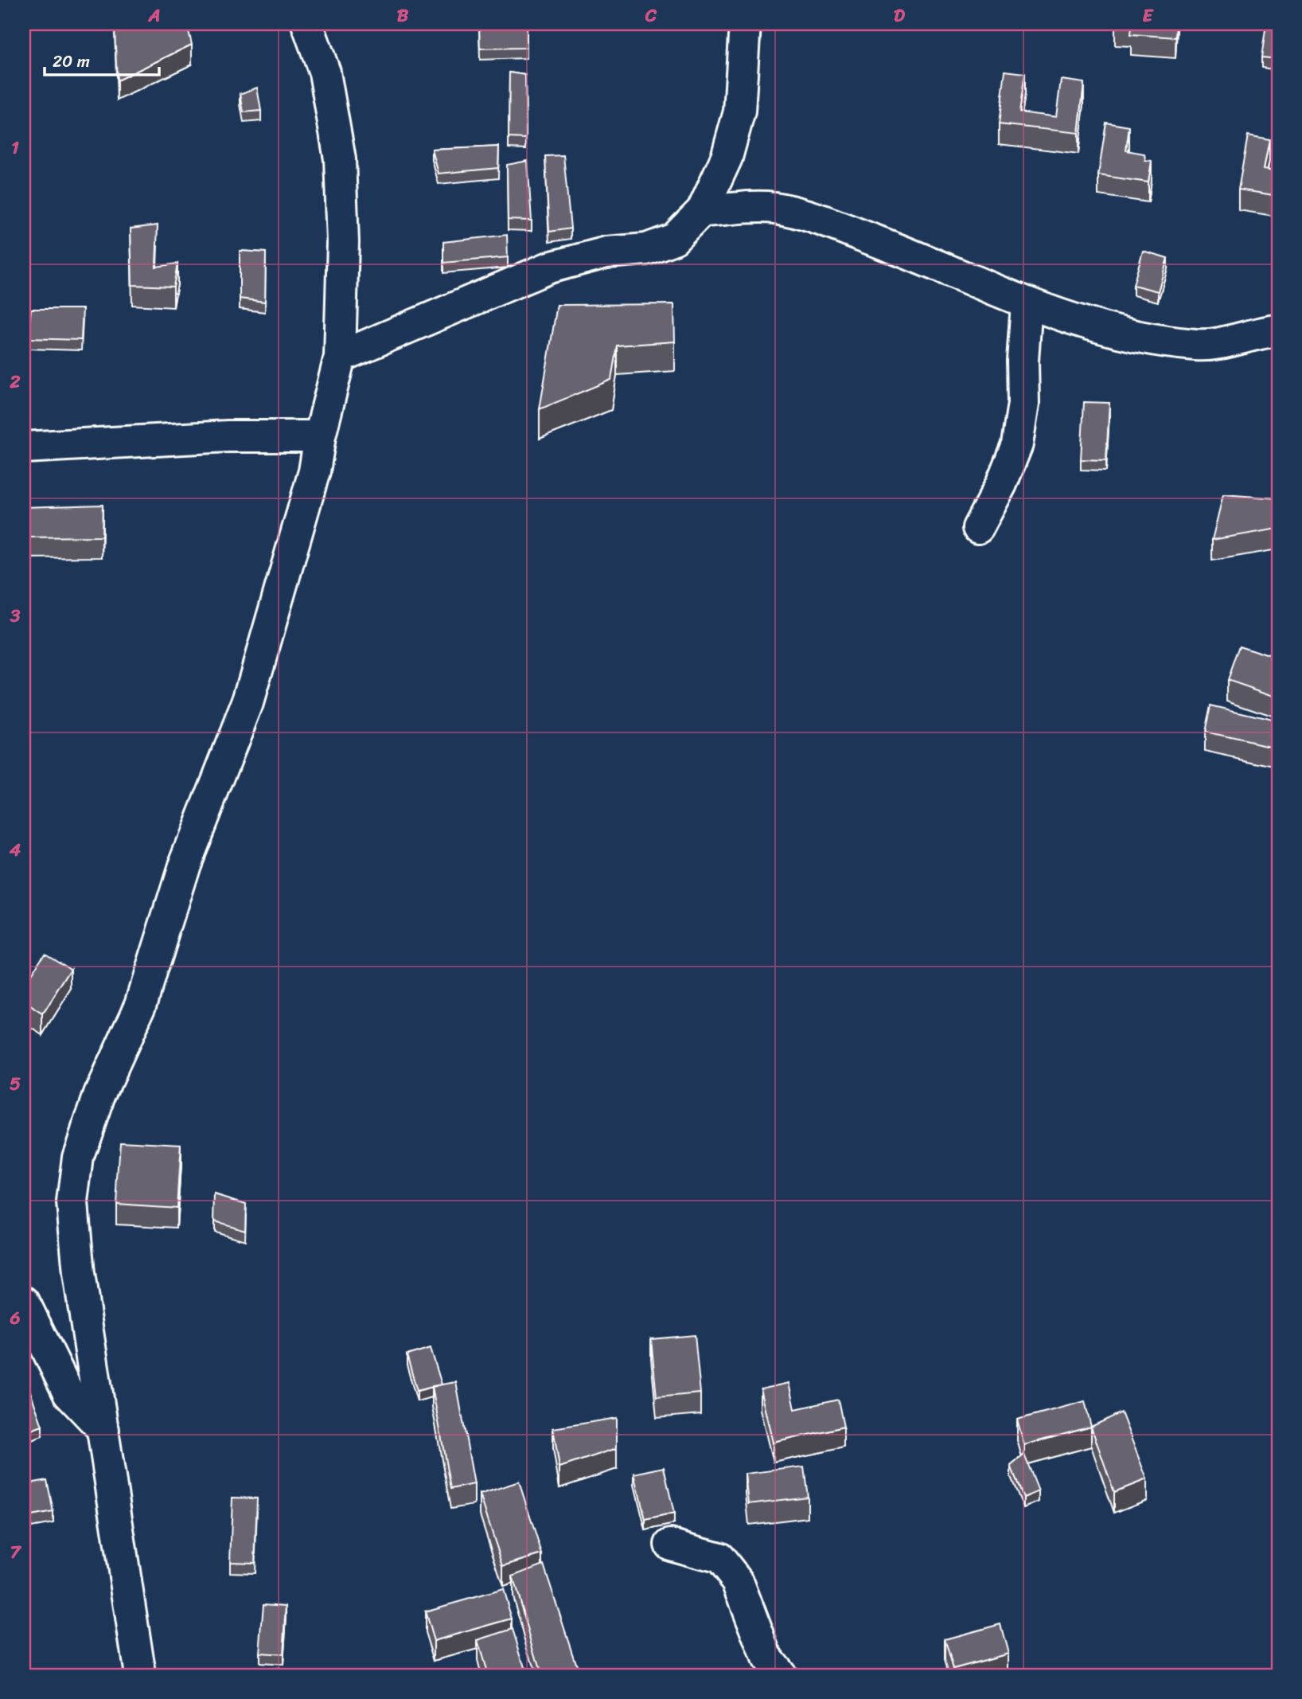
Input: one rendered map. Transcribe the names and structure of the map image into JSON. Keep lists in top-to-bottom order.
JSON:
{
  "scale_bar": "20 m",
  "grid": {
    "columns": [
      "A",
      "B",
      "C",
      "D",
      "E"
    ],
    "rows": [
      "1",
      "2",
      "3",
      "4",
      "5",
      "6",
      "7"
    ]
  }
}
